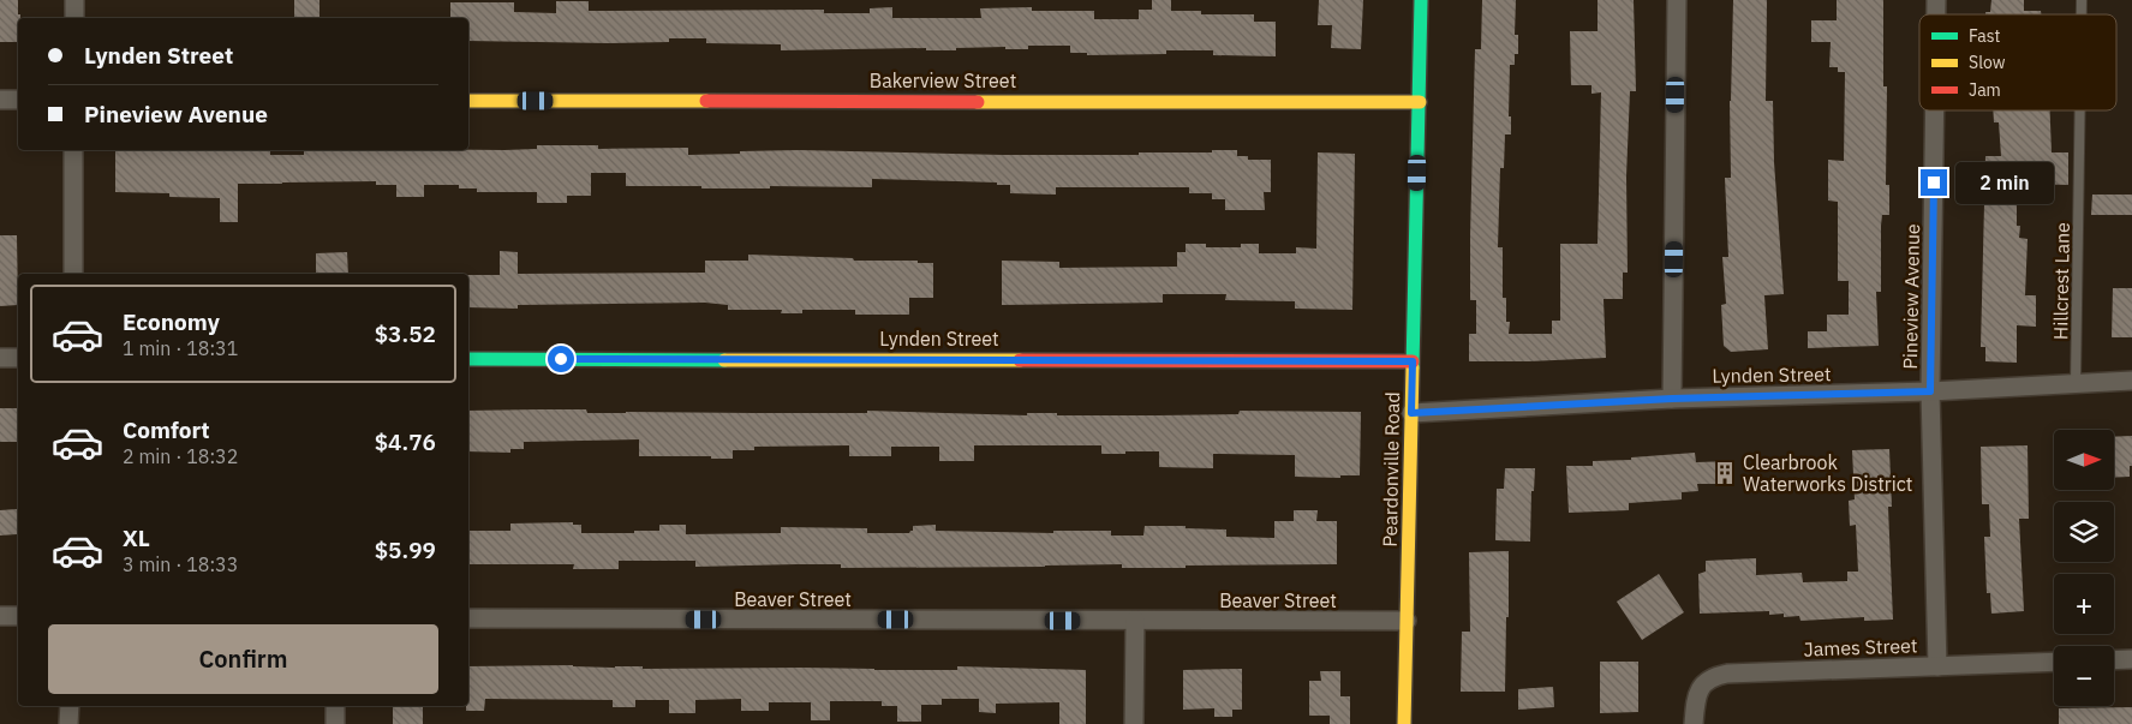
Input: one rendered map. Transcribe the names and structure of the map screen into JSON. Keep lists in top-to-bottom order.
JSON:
{
  "streets": {
    "street": [
      "Bakerview Street",
      "Pineview Avenue",
      "Lynden Street",
      "Peardonville Road",
      "Beaver Street",
      "James Street"
    ],
    "lane": ["Hillcrest Lane"]
  },
  "crossings": [
    ["Bakerview Street", "Peardonville Road"],
    ["Hillcrest Lane", "Lynden Street"],
    ["Pineview Avenue", "Lynden Street"],
    ["Pineview Avenue", "James Street"],
    ["Lynden Street", "Peardonville Road"],
    ["Peardonville Road", "Beaver Street"]
  ],
  "places": {
    "building": ["Clearbrook Waterworks District"]
  },
  "legend": ["Fast", "Slow", "Jam"],
  "north": "right",
  "page": {
    "banner": ["Lynden Street", "Pineview Avenue"],
    "bubble": "2 min",
    "list": [
      {
        "name": "Economy",
        "note": "1 min · 18:31",
        "value": "$3.52"
      },
      {
        "name": "Comfort",
        "note": "2 min · 18:32",
        "value": "$4.76"
      },
      {
        "name": "XL",
        "note": "3 min · 18:33",
        "value": "$5.99"
      }
    ],
    "map_buttons": ["+", "−"],
    "buttons": "Confirm"
  }
}
